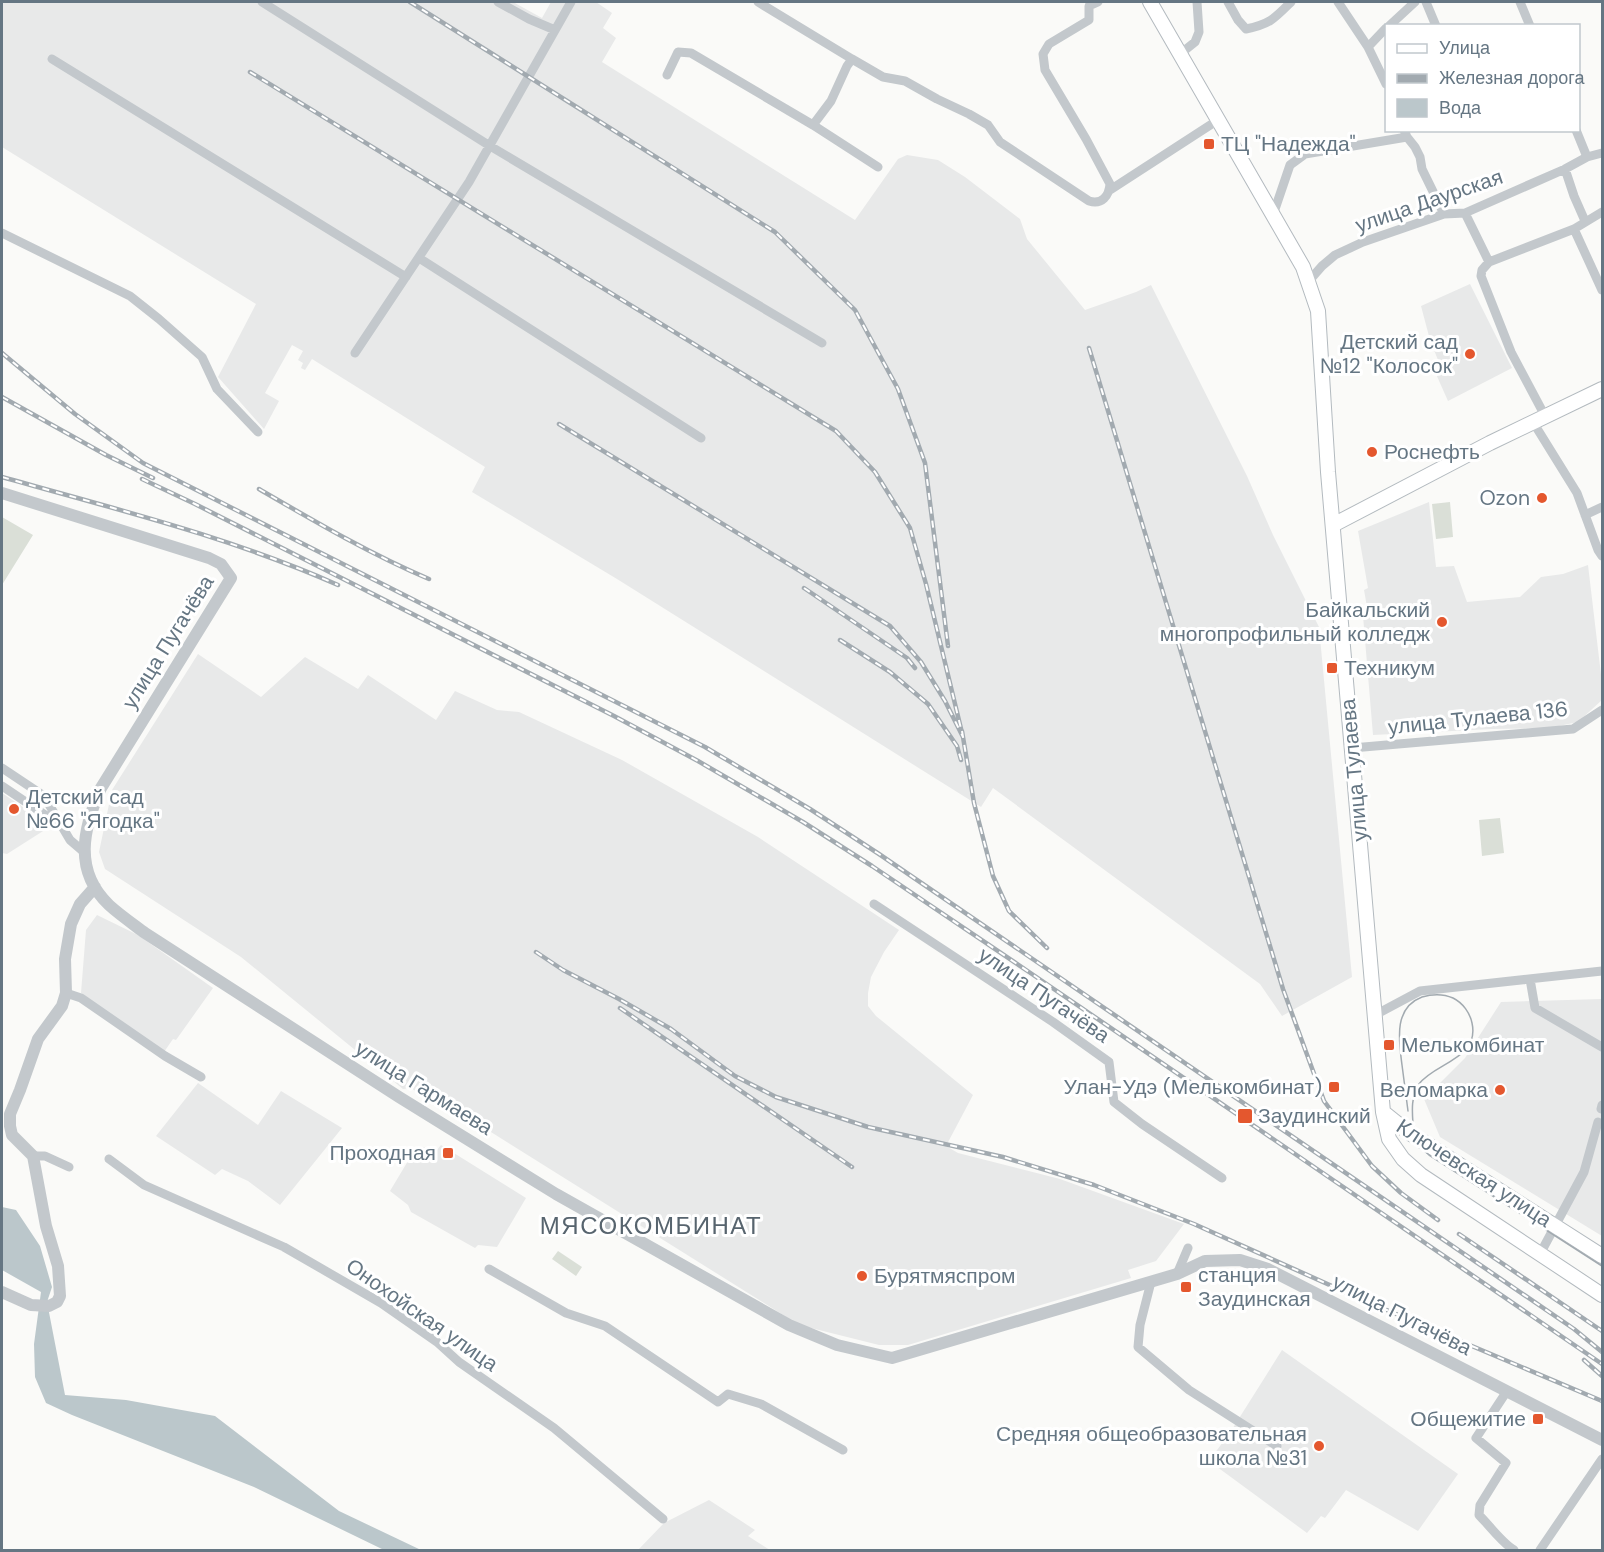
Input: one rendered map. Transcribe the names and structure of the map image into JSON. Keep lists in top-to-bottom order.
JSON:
{
  "streets": {
    "main road": ["улица Тулаева", "Ключевская улица"],
    "street": [
      "улица Даурская",
      "улица Пугачёва",
      "улица Тулаева 136",
      "улица Гармаева",
      "Онохойская улица"
    ]
  },
  "crossings": [
    ["улица Даурская", "улица Тулаева"],
    ["улица Пугачёва", "улица Гармаева"],
    ["улица Тулаева 136", "улица Тулаева"],
    ["улица Тулаева", "Ключевская улица"]
  ],
  "districts": ["МЯСОКОМБИНАТ"],
  "places": {
    "transit": [
      "ТЦ \"Надежда\"",
      "Техникум",
      "Мелькомбинат",
      "Улан-Удэ (Мелькомбинат)",
      "Заудинский",
      "Проходная",
      "станция Заудинская",
      "Общежитие"
    ],
    "other": [
      "Детский сад №12 \"Колосок\"",
      "Роснефть",
      "Ozon",
      "Байкальский многопрофильный колледж",
      "Детский сад №66 \"Ягодка\"",
      "Веломарка",
      "Бурятмяспром",
      "Средняя общеобразовательная школа №31"
    ]
  },
  "legend": ["Улица", "Железная дорога", "Вода"]
}
